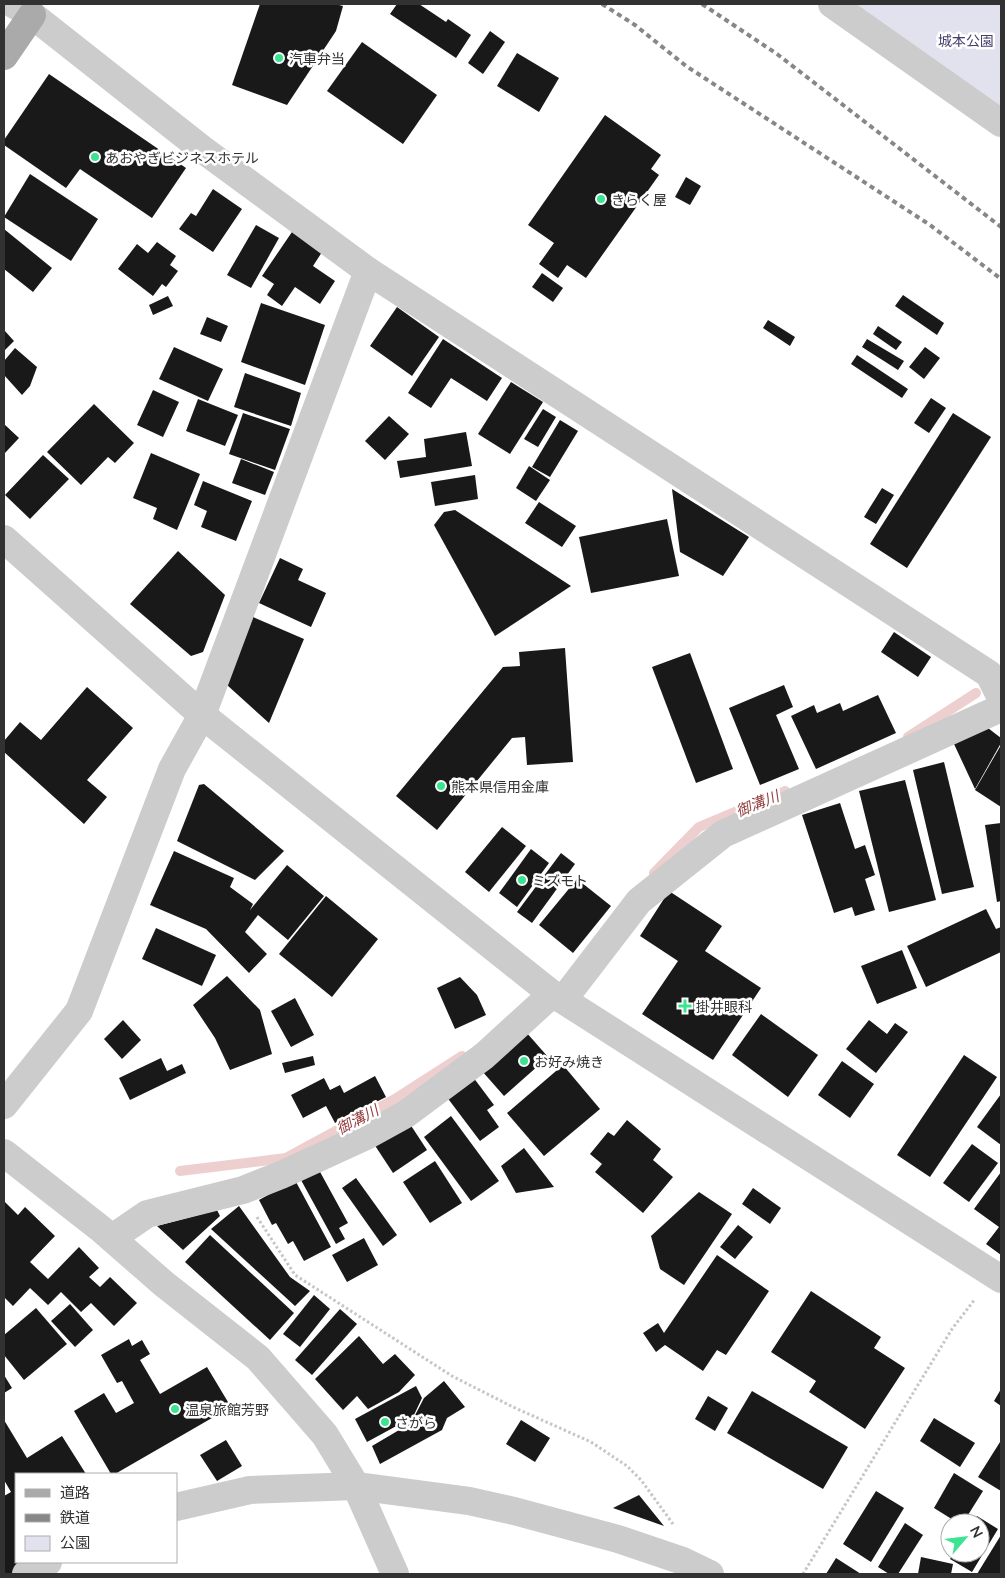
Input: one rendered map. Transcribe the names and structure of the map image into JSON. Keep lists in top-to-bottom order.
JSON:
{
  "water": ["御溝川"],
  "parks": ["城本公園"],
  "places": {
    "other": [
      "汽車弁当",
      "あおやぎビジネスホテル",
      "きらく屋",
      "熊本県信用金庫",
      "ミズモト",
      "お好み焼き",
      "温泉旅館芳野",
      "さがら"
    ],
    "health": ["掛井眼科"]
  },
  "legend": ["道路", "鉄道", "公園"],
  "north": "top right"
}
